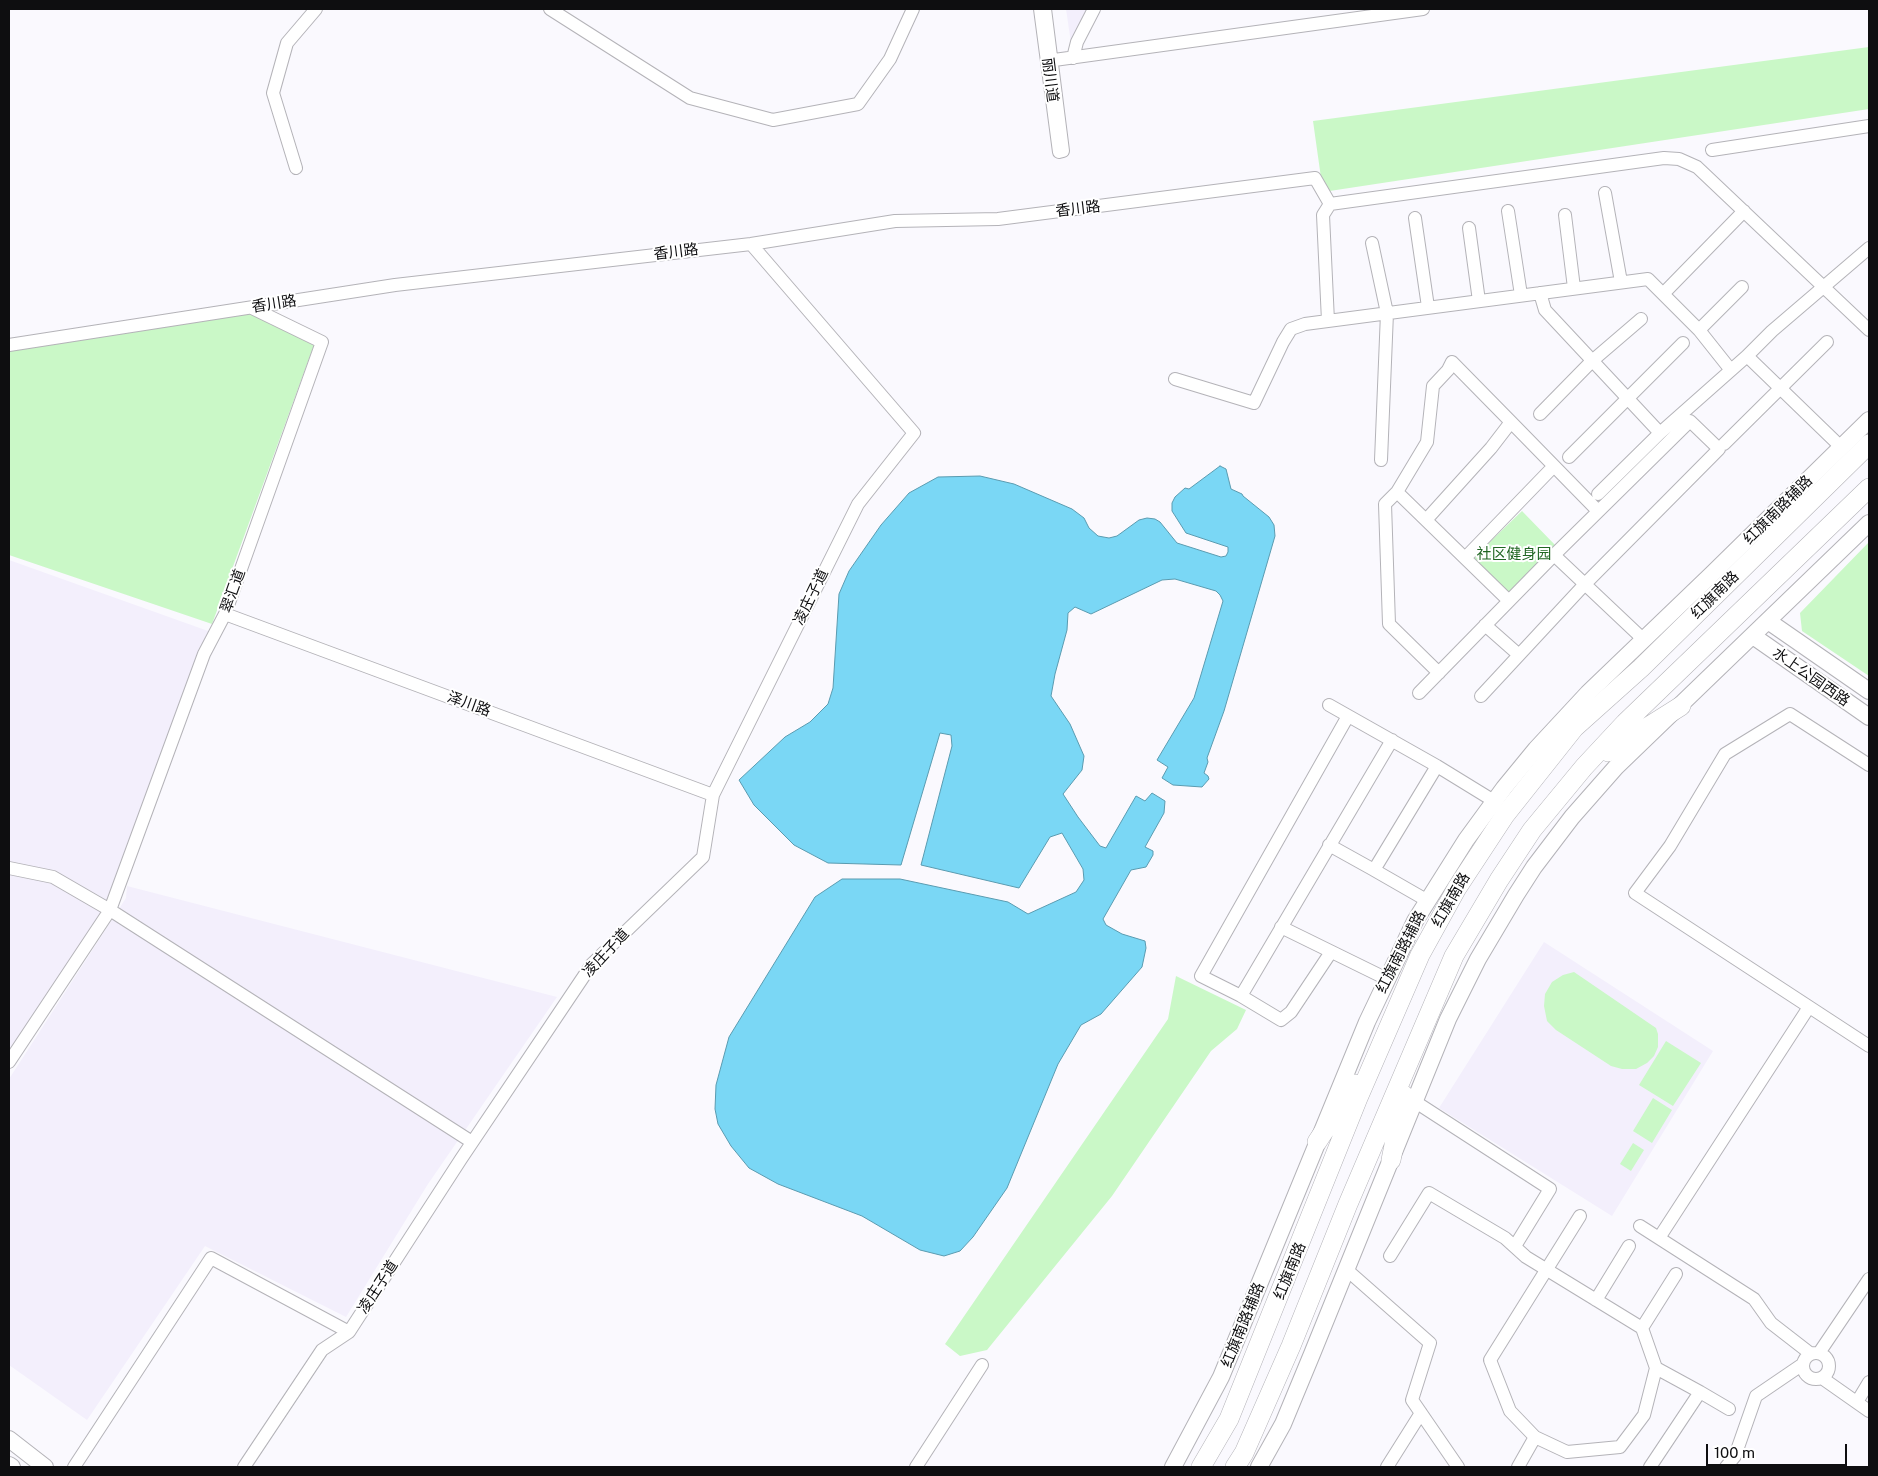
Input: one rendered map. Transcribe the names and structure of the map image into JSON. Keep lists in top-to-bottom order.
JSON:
{
  "streets": {
    "highway": ["红旗南路"],
    "main road": ["红旗南路辅路", "水上公园西路"],
    "street": [
      "丽川道",
      "香川路",
      "翠汇道",
      "凌庄子道",
      "泽川路"
    ]
  },
  "crossings": [
    ["香川路", "翠汇道"],
    ["香川路", "凌庄子道"],
    ["翠汇道", "泽川路"],
    ["凌庄子道", "泽川路"]
  ],
  "parks": ["社区健身园"],
  "scale_bar": "100 m"
}
